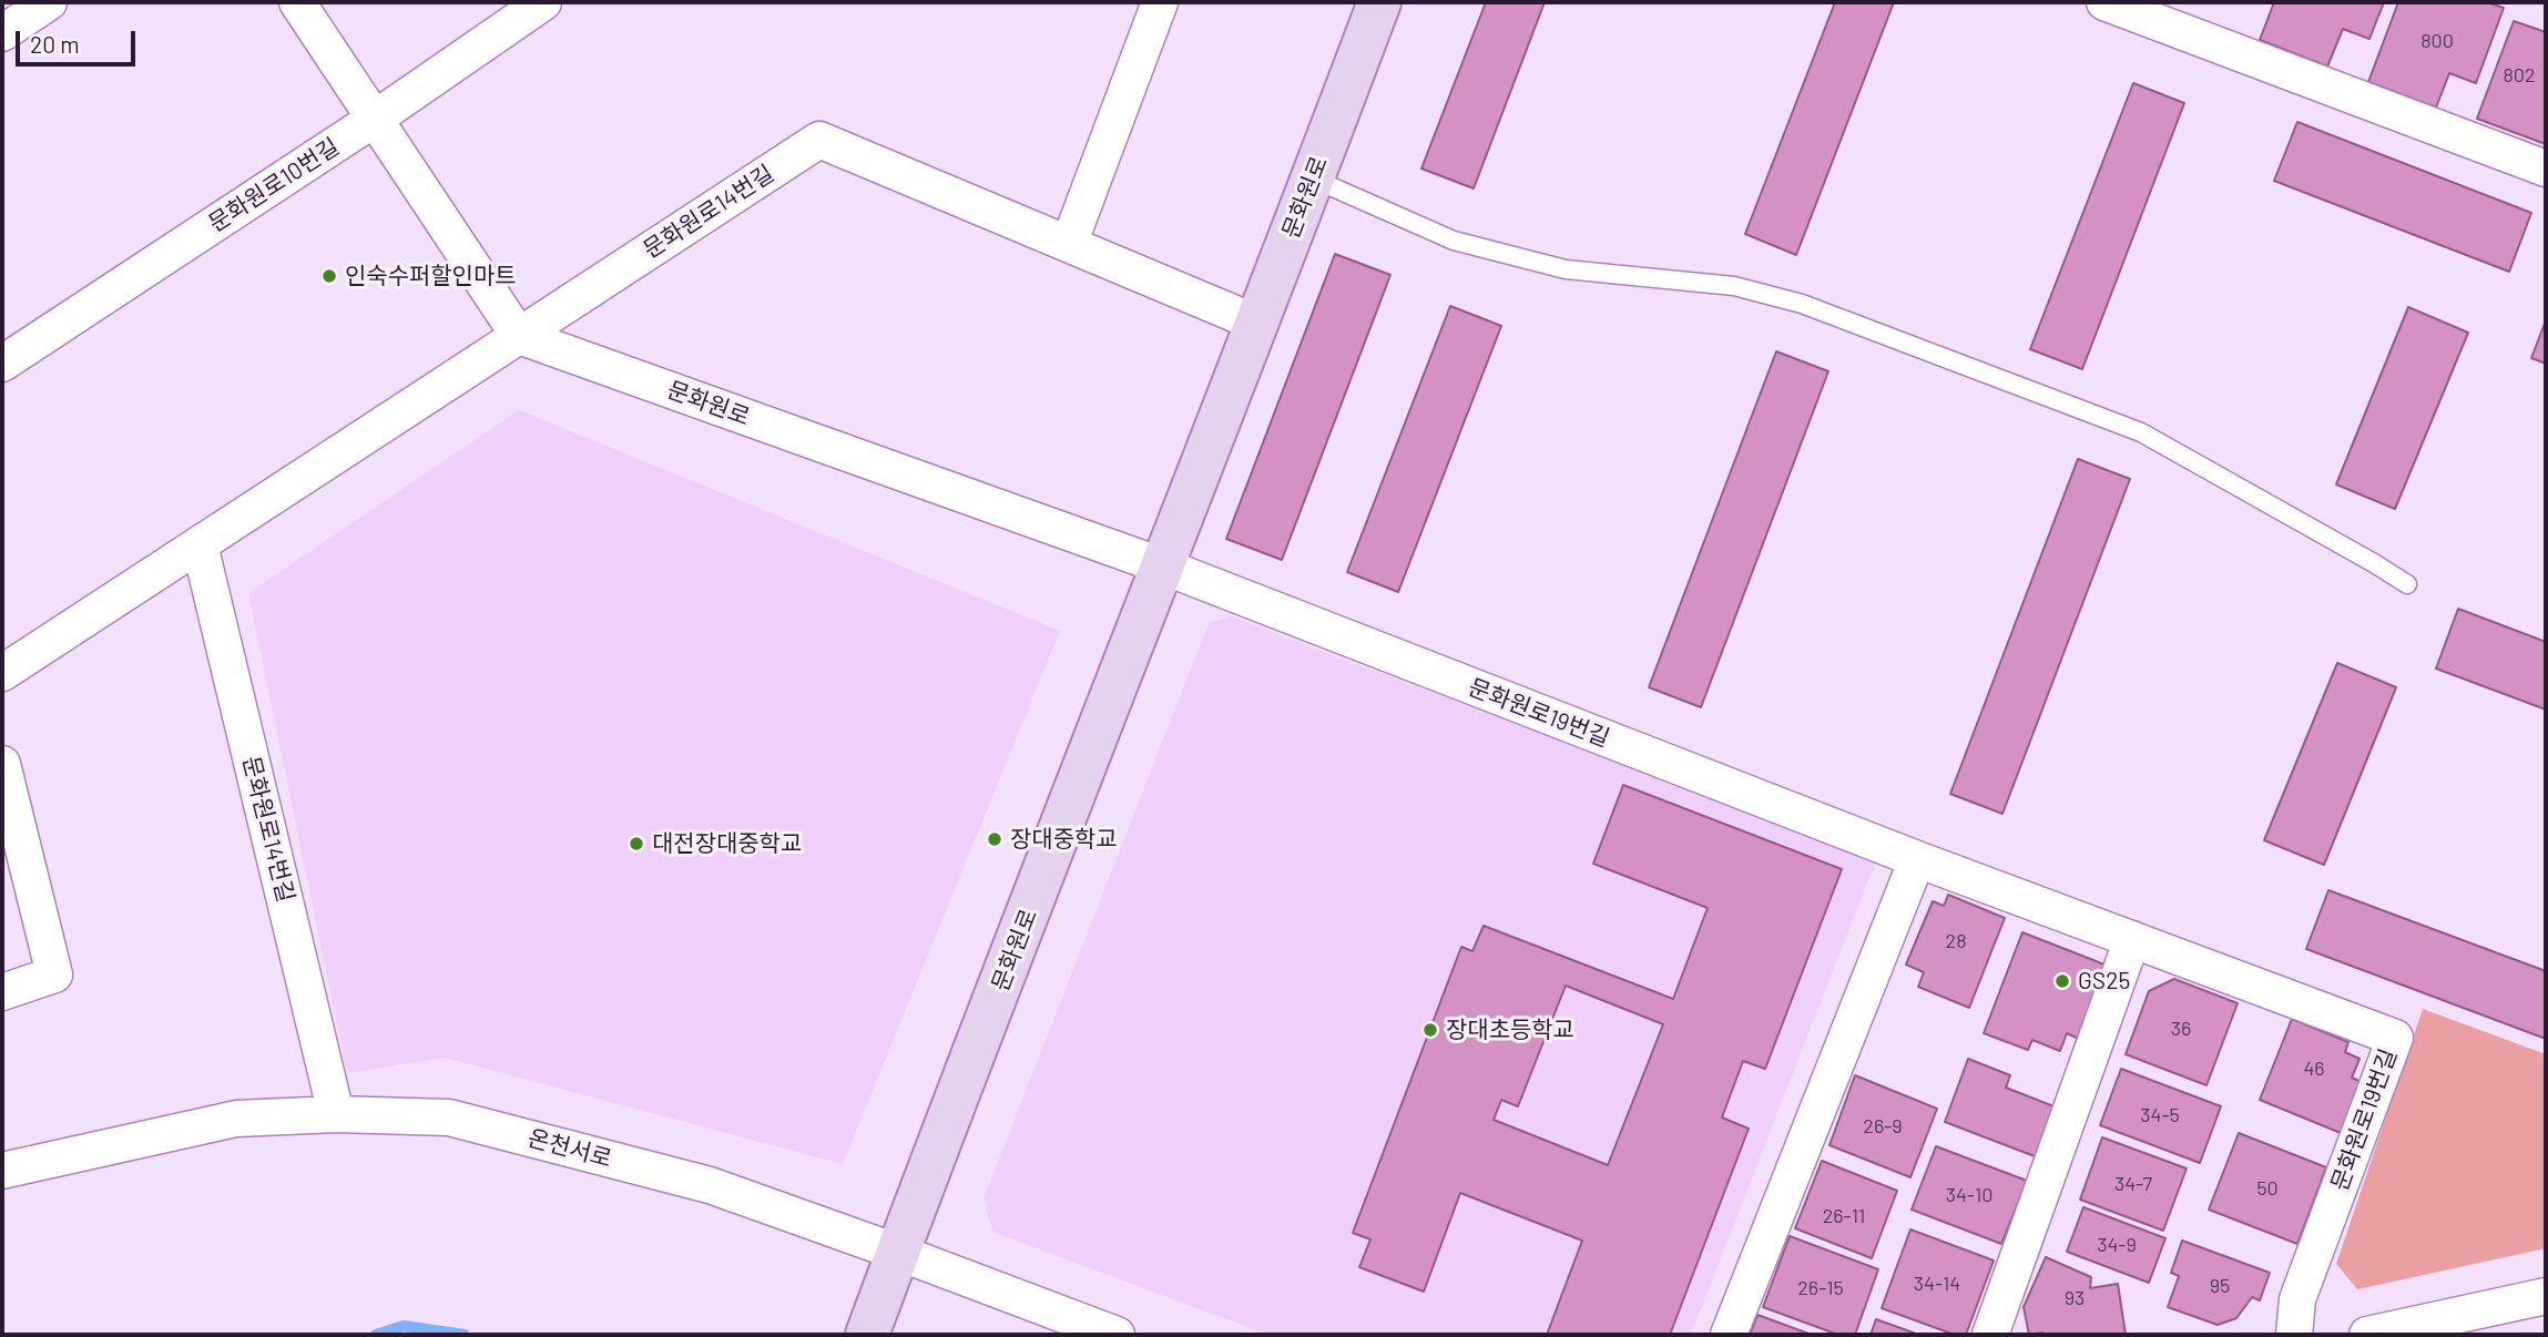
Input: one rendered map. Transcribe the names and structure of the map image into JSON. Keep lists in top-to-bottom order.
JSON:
{
  "streets": {
    "street": [
      "문화원로10번길",
      "문화원로",
      "문화원로14번길",
      "문화원로19번길",
      "온천서로"
    ]
  },
  "crossings": [
    ["문화원로", "문화원로14번길"],
    ["문화원로", "문화원로19번길"],
    ["문화원로", "온천서로"],
    ["문화원로14번길", "온천서로"]
  ],
  "places": [
    "인숙수퍼할인마트",
    "장대중학교",
    "대전장대중학교",
    "GS25",
    "장대초등학교"
  ],
  "house_numbers": [
    "800",
    "802",
    "28",
    "36",
    "46",
    "34-5",
    "26-9",
    "34-7",
    "50",
    "34-10",
    "26-11",
    "34-9",
    "34-14",
    "95",
    "26-15",
    "93"
  ],
  "scale_bar": "20 m"
}
